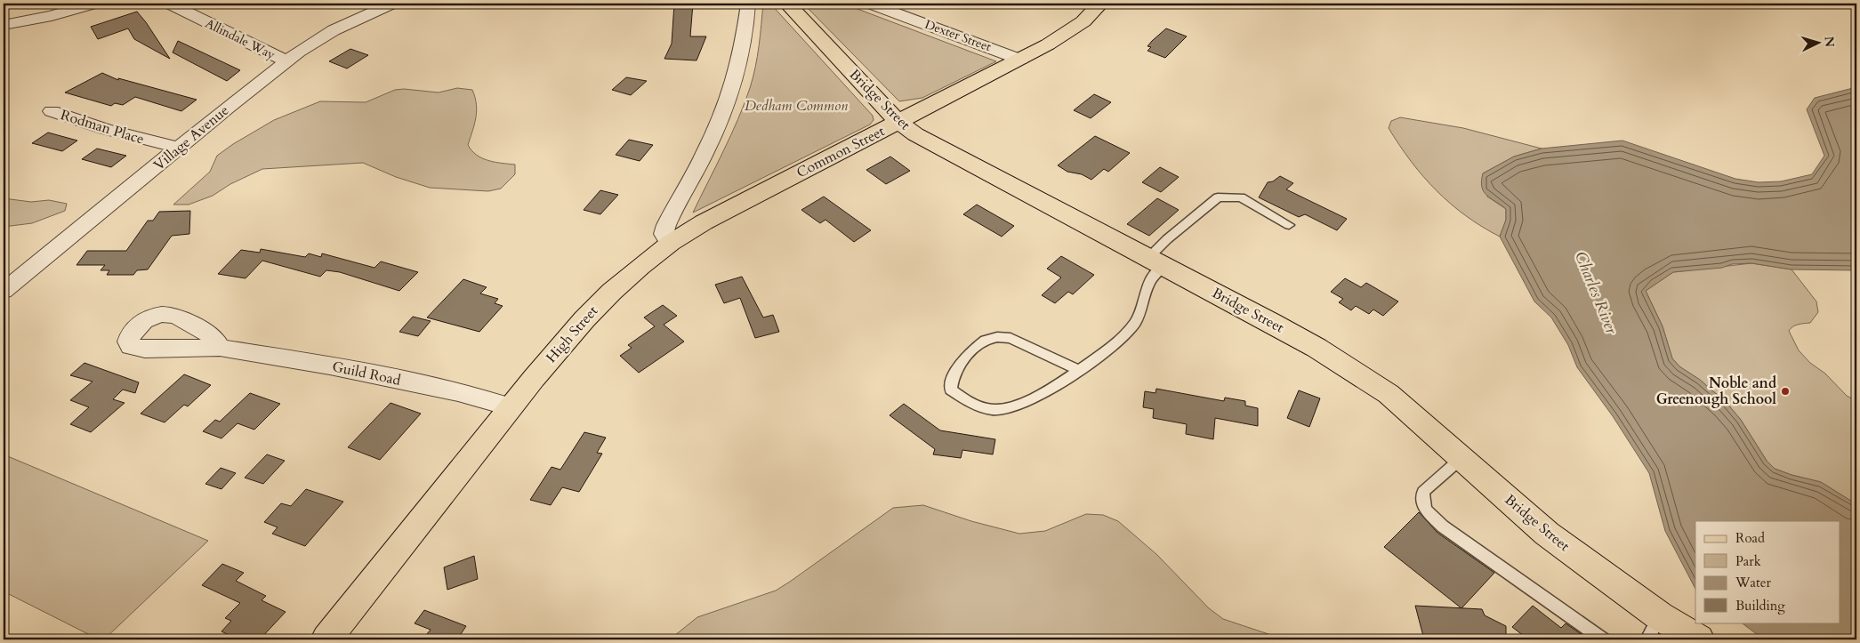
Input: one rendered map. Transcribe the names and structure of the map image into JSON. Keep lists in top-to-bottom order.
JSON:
{
  "streets": {
    "main road": ["Bridge Street", "Common Street", "High Street"],
    "street": [
      "Dexter Street",
      "Allindale Way",
      "Rodman Place",
      "Village Avenue",
      "Guild Road"
    ]
  },
  "crossings": [
    ["Dexter Street", "Common Street"],
    ["Allindale Way", "Village Avenue"],
    ["Bridge Street", "Common Street"],
    ["Rodman Place", "Village Avenue"],
    ["Common Street", "High Street"],
    ["High Street", "Guild Road"]
  ],
  "water": ["Charles River"],
  "parks": ["Dedham Common"],
  "places": ["Noble and Greenough School"],
  "legend": [
    "Road",
    "Park",
    "Water",
    "Building"
  ],
  "north": "right"
}
